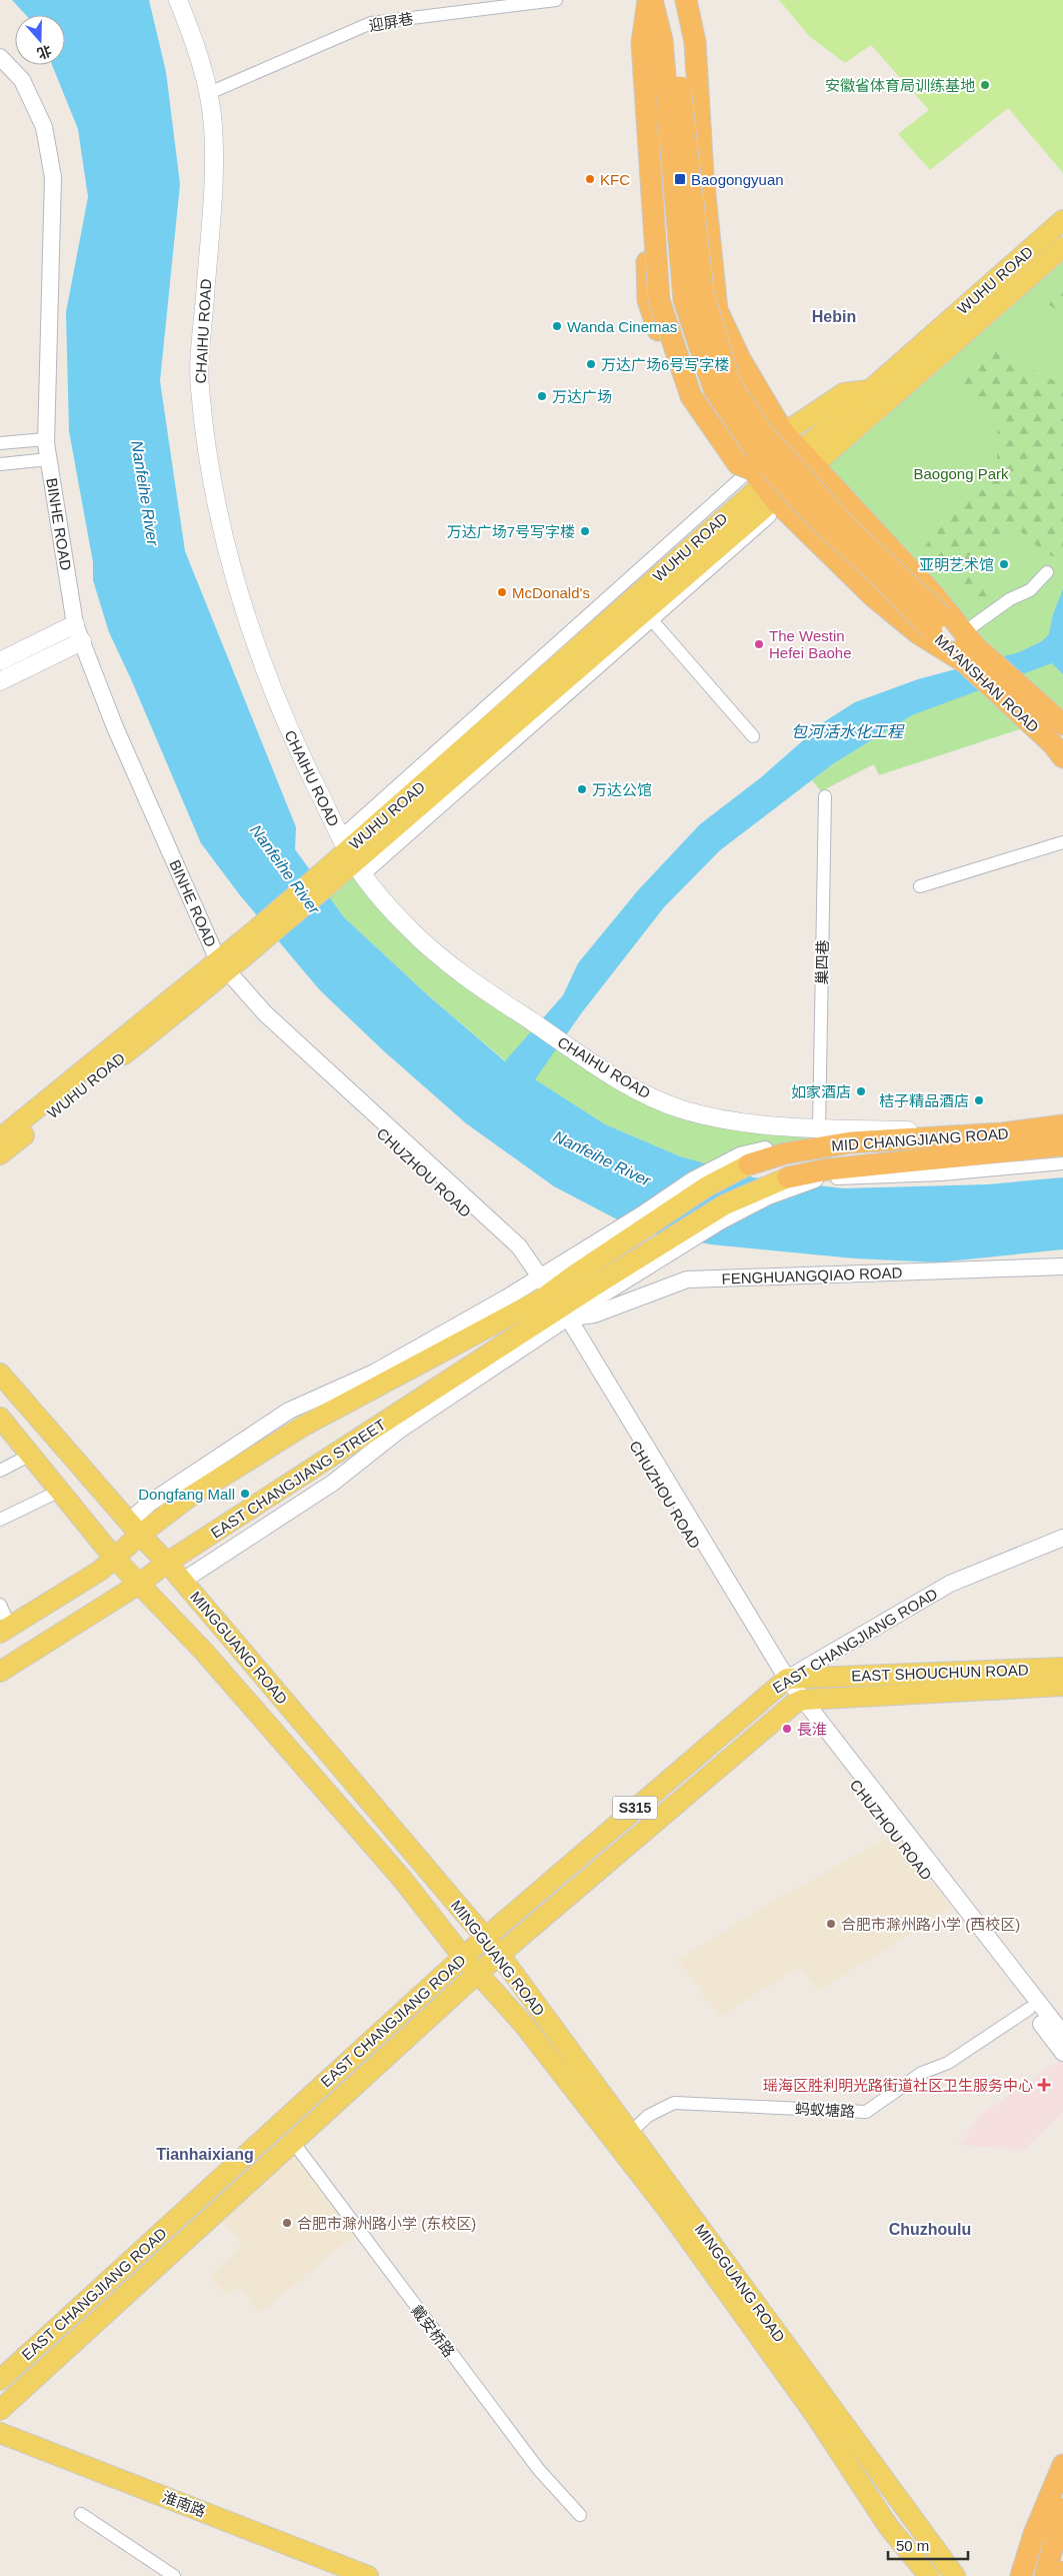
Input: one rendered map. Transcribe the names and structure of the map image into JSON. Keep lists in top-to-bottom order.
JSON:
{
  "streets": {
    "highway": ["MA'ANSHAN ROAD", "MID CHANGJIANG ROAD"],
    "main road": [
      "WUHU ROAD",
      "CHAIHU ROAD",
      "EAST CHANGJIANG STREET",
      "EAST CHANGJIANG ROAD",
      "MINGGUANG ROAD",
      "EAST SHOUCHUN ROAD",
      "S315",
      "淮南路"
    ],
    "street": [
      "迎屏巷",
      "BINHE ROAD",
      "巢四巷",
      "CHUZHOU ROAD",
      "FENGHUANGQIAO ROAD",
      "蚂蚁塘路",
      "戴安桥路"
    ]
  },
  "crossings": [
    ["迎屏巷", "CHAIHU ROAD"],
    ["WUHU ROAD", "CHAIHU ROAD"],
    ["WUHU ROAD", "BINHE ROAD"],
    ["WUHU ROAD", "CHUZHOU ROAD"],
    ["CHAIHU ROAD", "巢四巷"],
    ["BINHE ROAD", "CHUZHOU ROAD"],
    ["MID CHANGJIANG ROAD", "EAST CHANGJIANG STREET"],
    ["CHUZHOU ROAD", "FENGHUANGQIAO ROAD"],
    ["CHUZHOU ROAD", "EAST CHANGJIANG STREET"],
    ["CHUZHOU ROAD", "EAST CHANGJIANG ROAD"],
    ["CHUZHOU ROAD", "EAST SHOUCHUN ROAD"],
    ["CHUZHOU ROAD", "蚂蚁塘路"],
    ["FENGHUANGQIAO ROAD", "EAST CHANGJIANG STREET"],
    ["EAST CHANGJIANG STREET", "MINGGUANG ROAD"],
    ["EAST CHANGJIANG ROAD", "MINGGUANG ROAD"],
    ["EAST CHANGJIANG ROAD", "EAST SHOUCHUN ROAD"],
    ["EAST CHANGJIANG ROAD", "戴安桥路"],
    ["MINGGUANG ROAD", "蚂蚁塘路"]
  ],
  "districts": ["Hebin", "Tianhaixiang", "Chuzhoulu"],
  "water": ["Nanfeihe River", "包河活水化工程"],
  "parks": ["Baogong Park"],
  "places": {
    "other": [
      "安徽省体育局训练基地",
      "KFC",
      "Wanda Cinemas",
      "万达广场6号写字楼",
      "万达广场",
      "万达广场7号写字楼",
      "亚明艺术馆",
      "McDonald's",
      "The Westin Hefei Baohe",
      "万达公馆",
      "如家酒店",
      "桔子精品酒店",
      "Dongfang Mall",
      "長淮",
      "合肥市滁州路小学 (西校区)",
      "合肥市滁州路小学 (东校区)"
    ],
    "transit": ["Baogongyuan"],
    "health": ["瑶海区胜利明光路街道社区卫生服务中心"]
  },
  "scale_bar": "50 m",
  "north": "bottom"
}
